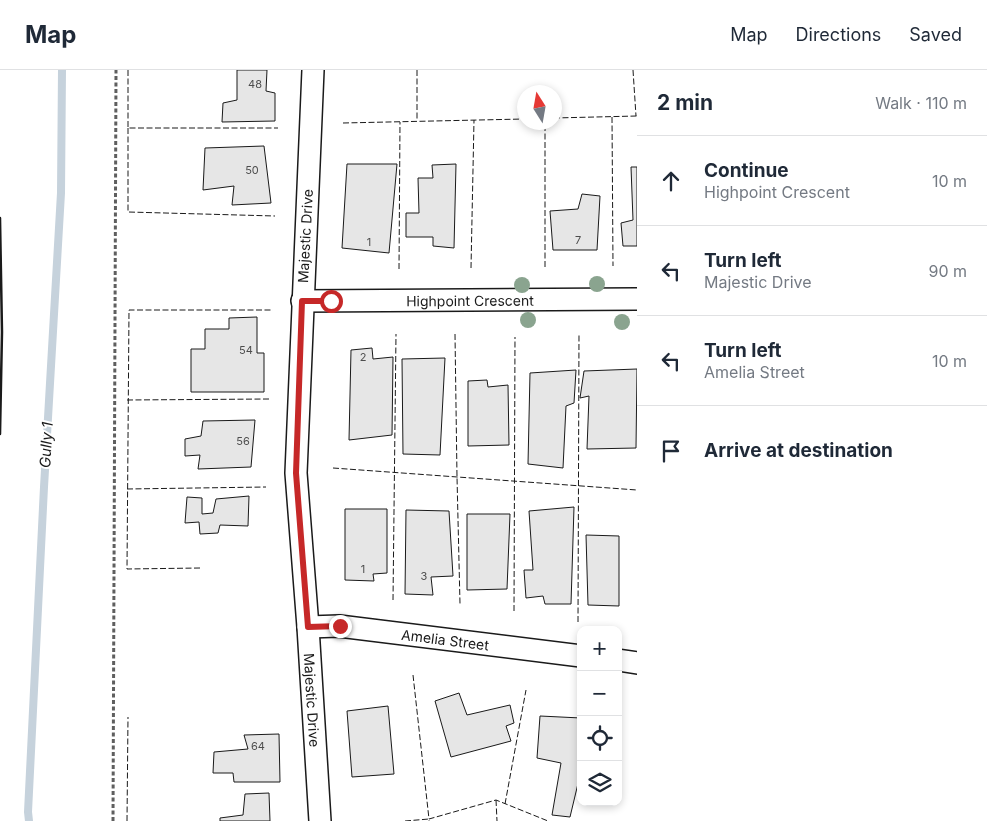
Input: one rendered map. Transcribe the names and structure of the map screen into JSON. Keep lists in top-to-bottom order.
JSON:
{
  "streets": {
    "street": ["Majestic Drive", "Highpoint Crescent", "Amelia Street"]
  },
  "crossings": [
    ["Majestic Drive", "Highpoint Crescent"],
    ["Majestic Drive", "Amelia Street"]
  ],
  "water": ["Gully 1"],
  "house_numbers": [
    "48",
    "50",
    "7",
    "1",
    "54",
    "2",
    "56",
    "1",
    "3",
    "64"
  ],
  "north": "top",
  "page": {
    "header": "Map",
    "nav": ["Map", "Directions", "Saved"],
    "heading": ["2 min", "Walk · 110 m"],
    "list": [
      ["Continue", "Highpoint Crescent", "10 m"],
      ["Turn left", "Majestic Drive", "90 m"],
      ["Turn left", "Amelia Street", "10 m"],
      "Arrive at destination"
    ],
    "map_buttons": ["+", "−"]
  }
}
